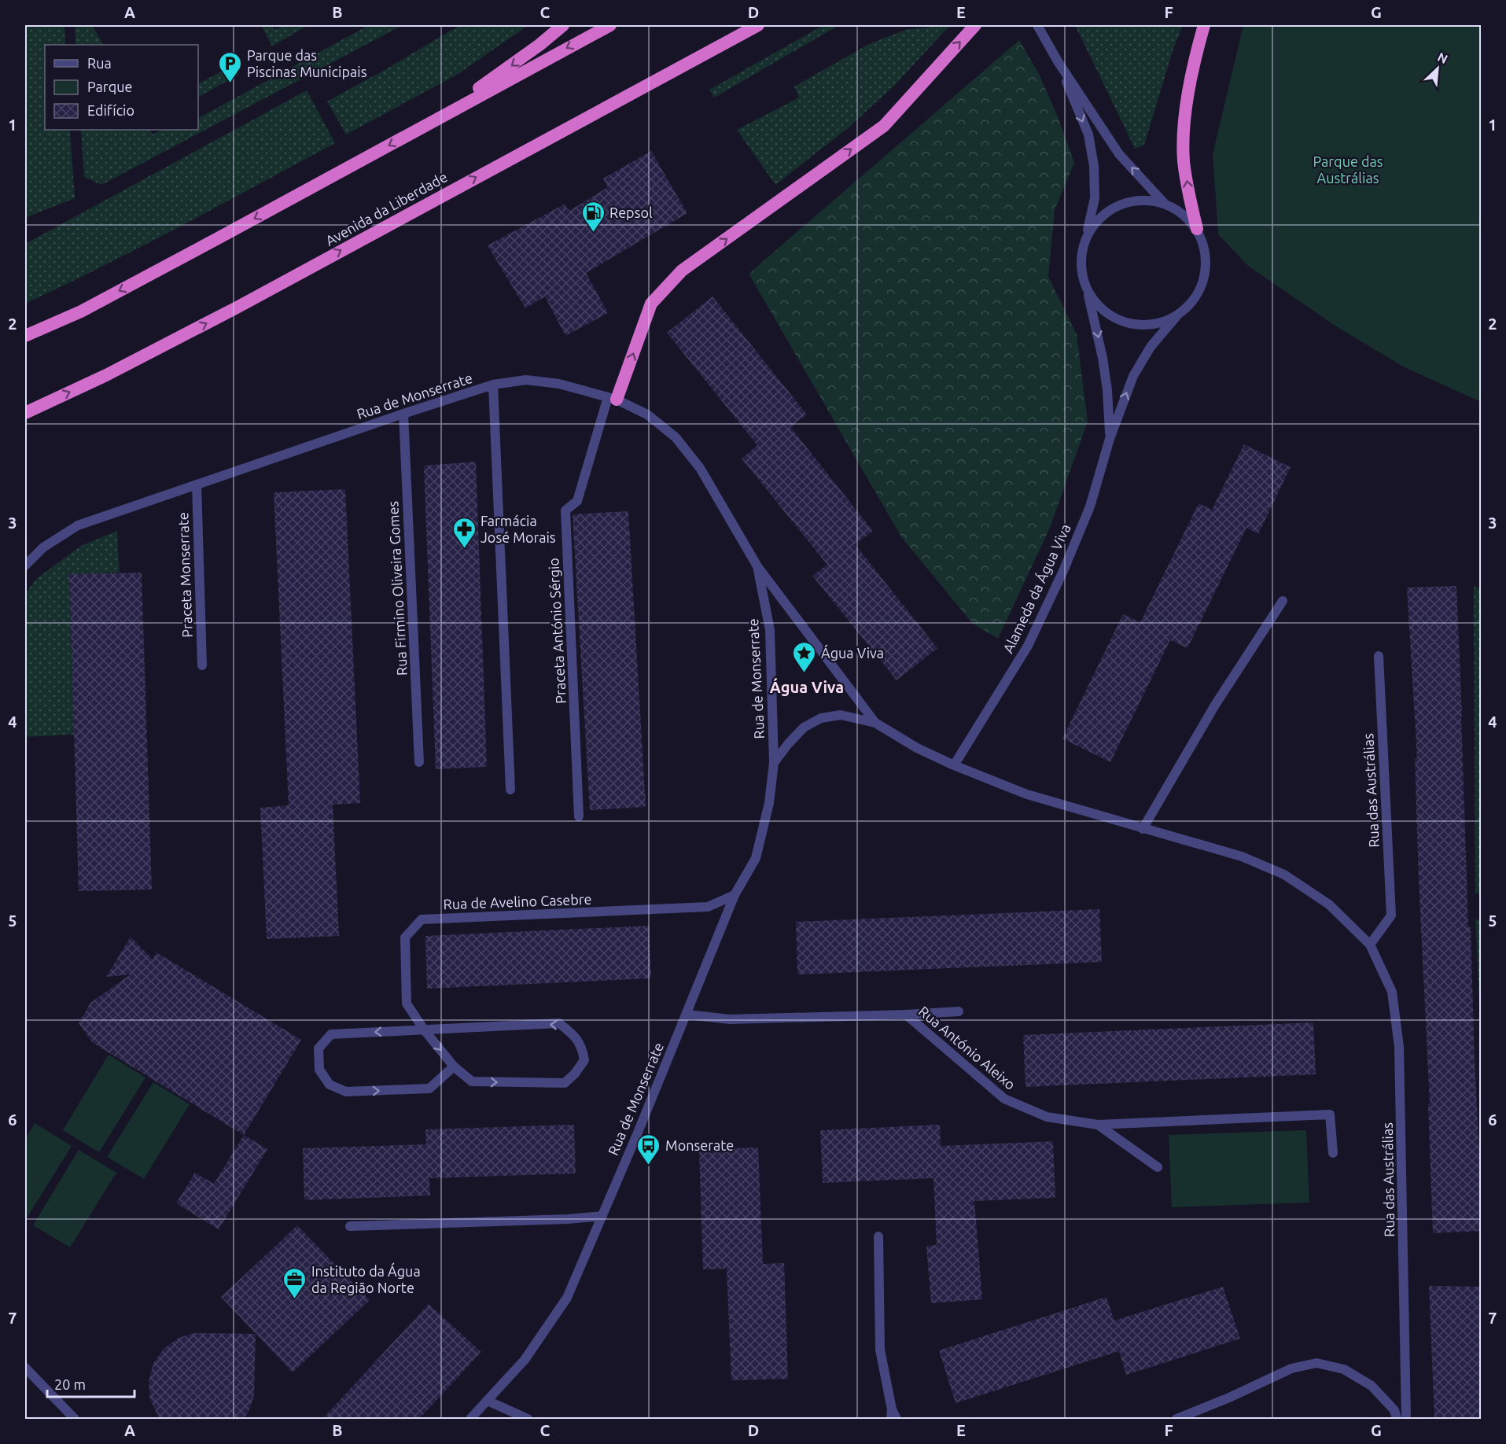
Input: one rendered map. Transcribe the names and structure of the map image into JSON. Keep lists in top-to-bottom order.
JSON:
{
  "streets": {
    "highway": ["Avenida da Liberdade"],
    "street": [
      "Rua de Monserrate",
      "Praceta Monserrate",
      "Rua Firmino Oliveira Gomes",
      "Alameda da Água Viva",
      "Praceta António Sérgio",
      "Rua das Austrálias",
      "Rua de Avelino Casebre",
      "Rua António Aleixo"
    ]
  },
  "crossings": [
    ["Rua de Monserrate", "Praceta Monserrate"],
    ["Rua de Monserrate", "Rua Firmino Oliveira Gomes"],
    ["Rua de Monserrate", "Alameda da Água Viva"],
    ["Rua de Monserrate", "Praceta António Sérgio"],
    ["Rua de Monserrate", "Rua das Austrálias"],
    ["Rua de Monserrate", "Rua de Avelino Casebre"],
    ["Rua de Monserrate", "Rua António Aleixo"],
    ["Alameda da Água Viva", "Rua das Austrálias"]
  ],
  "districts": ["Água Viva"],
  "parks": ["Parque das Austrálias"],
  "places": {
    "parking": ["Parque das Piscinas Municipais"],
    "fuel station": ["Repsol"],
    "pharmacy": ["Farmácia José Morais"],
    "place": ["Água Viva"],
    "bus stop": ["Monserate"],
    "office": ["Instituto da Água da Região Norte"]
  },
  "legend": ["Rua", "Parque", "Edifício"],
  "scale_bar": "20 m",
  "north": "top right",
  "grid": {
    "columns": [
      "A",
      "B",
      "C",
      "D",
      "E",
      "F",
      "G"
    ],
    "rows": [
      "1",
      "2",
      "3",
      "4",
      "5",
      "6",
      "7"
    ]
  }
}
